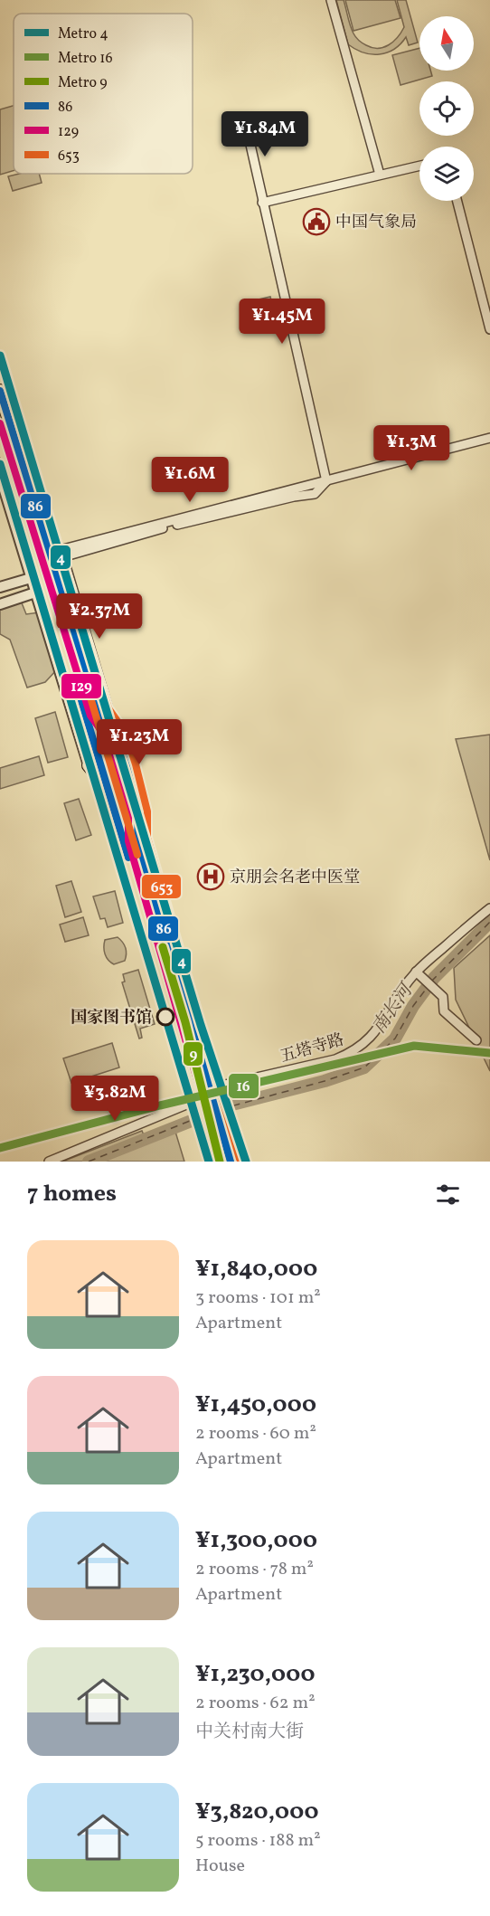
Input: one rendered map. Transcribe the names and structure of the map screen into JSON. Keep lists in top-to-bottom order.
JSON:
{
  "streets": {
    "street": ["五塔寺路"]
  },
  "water": ["南长河"],
  "places": {
    "public building": ["中国气象局"],
    "hospital": ["京朋会名老中医堂"],
    "other": ["国家图书馆"]
  },
  "lines": [
    "metro line 4",
    "transit line 653",
    "transit line 86",
    "transit line 129",
    "metro line 9",
    "metro line 16"
  ],
  "legend": [
    "Metro 4",
    "Metro 16",
    "Metro 9",
    "86",
    "129",
    "653"
  ],
  "north": "top",
  "page": {
    "price": [
      "¥1.84M",
      "¥1.45M",
      "¥1.3M",
      "¥1.6M",
      "¥2.37M",
      "¥1.23M",
      "¥3.82M"
    ],
    "heading": "7 homes",
    "list": [
      {
        "name": "¥1,840,000",
        "note": "3 rooms · 101 m² · Apartment"
      },
      {
        "name": "¥1,450,000",
        "note": "2 rooms · 60 m² · Apartment"
      },
      {
        "name": "¥1,300,000",
        "note": "2 rooms · 78 m² · Apartment"
      },
      {
        "name": "¥1,230,000",
        "note": "2 rooms · 62 m² · 中关村南大街"
      },
      {
        "name": "¥3,820,000",
        "note": "5 rooms · 188 m² · House"
      }
    ]
  }
}
